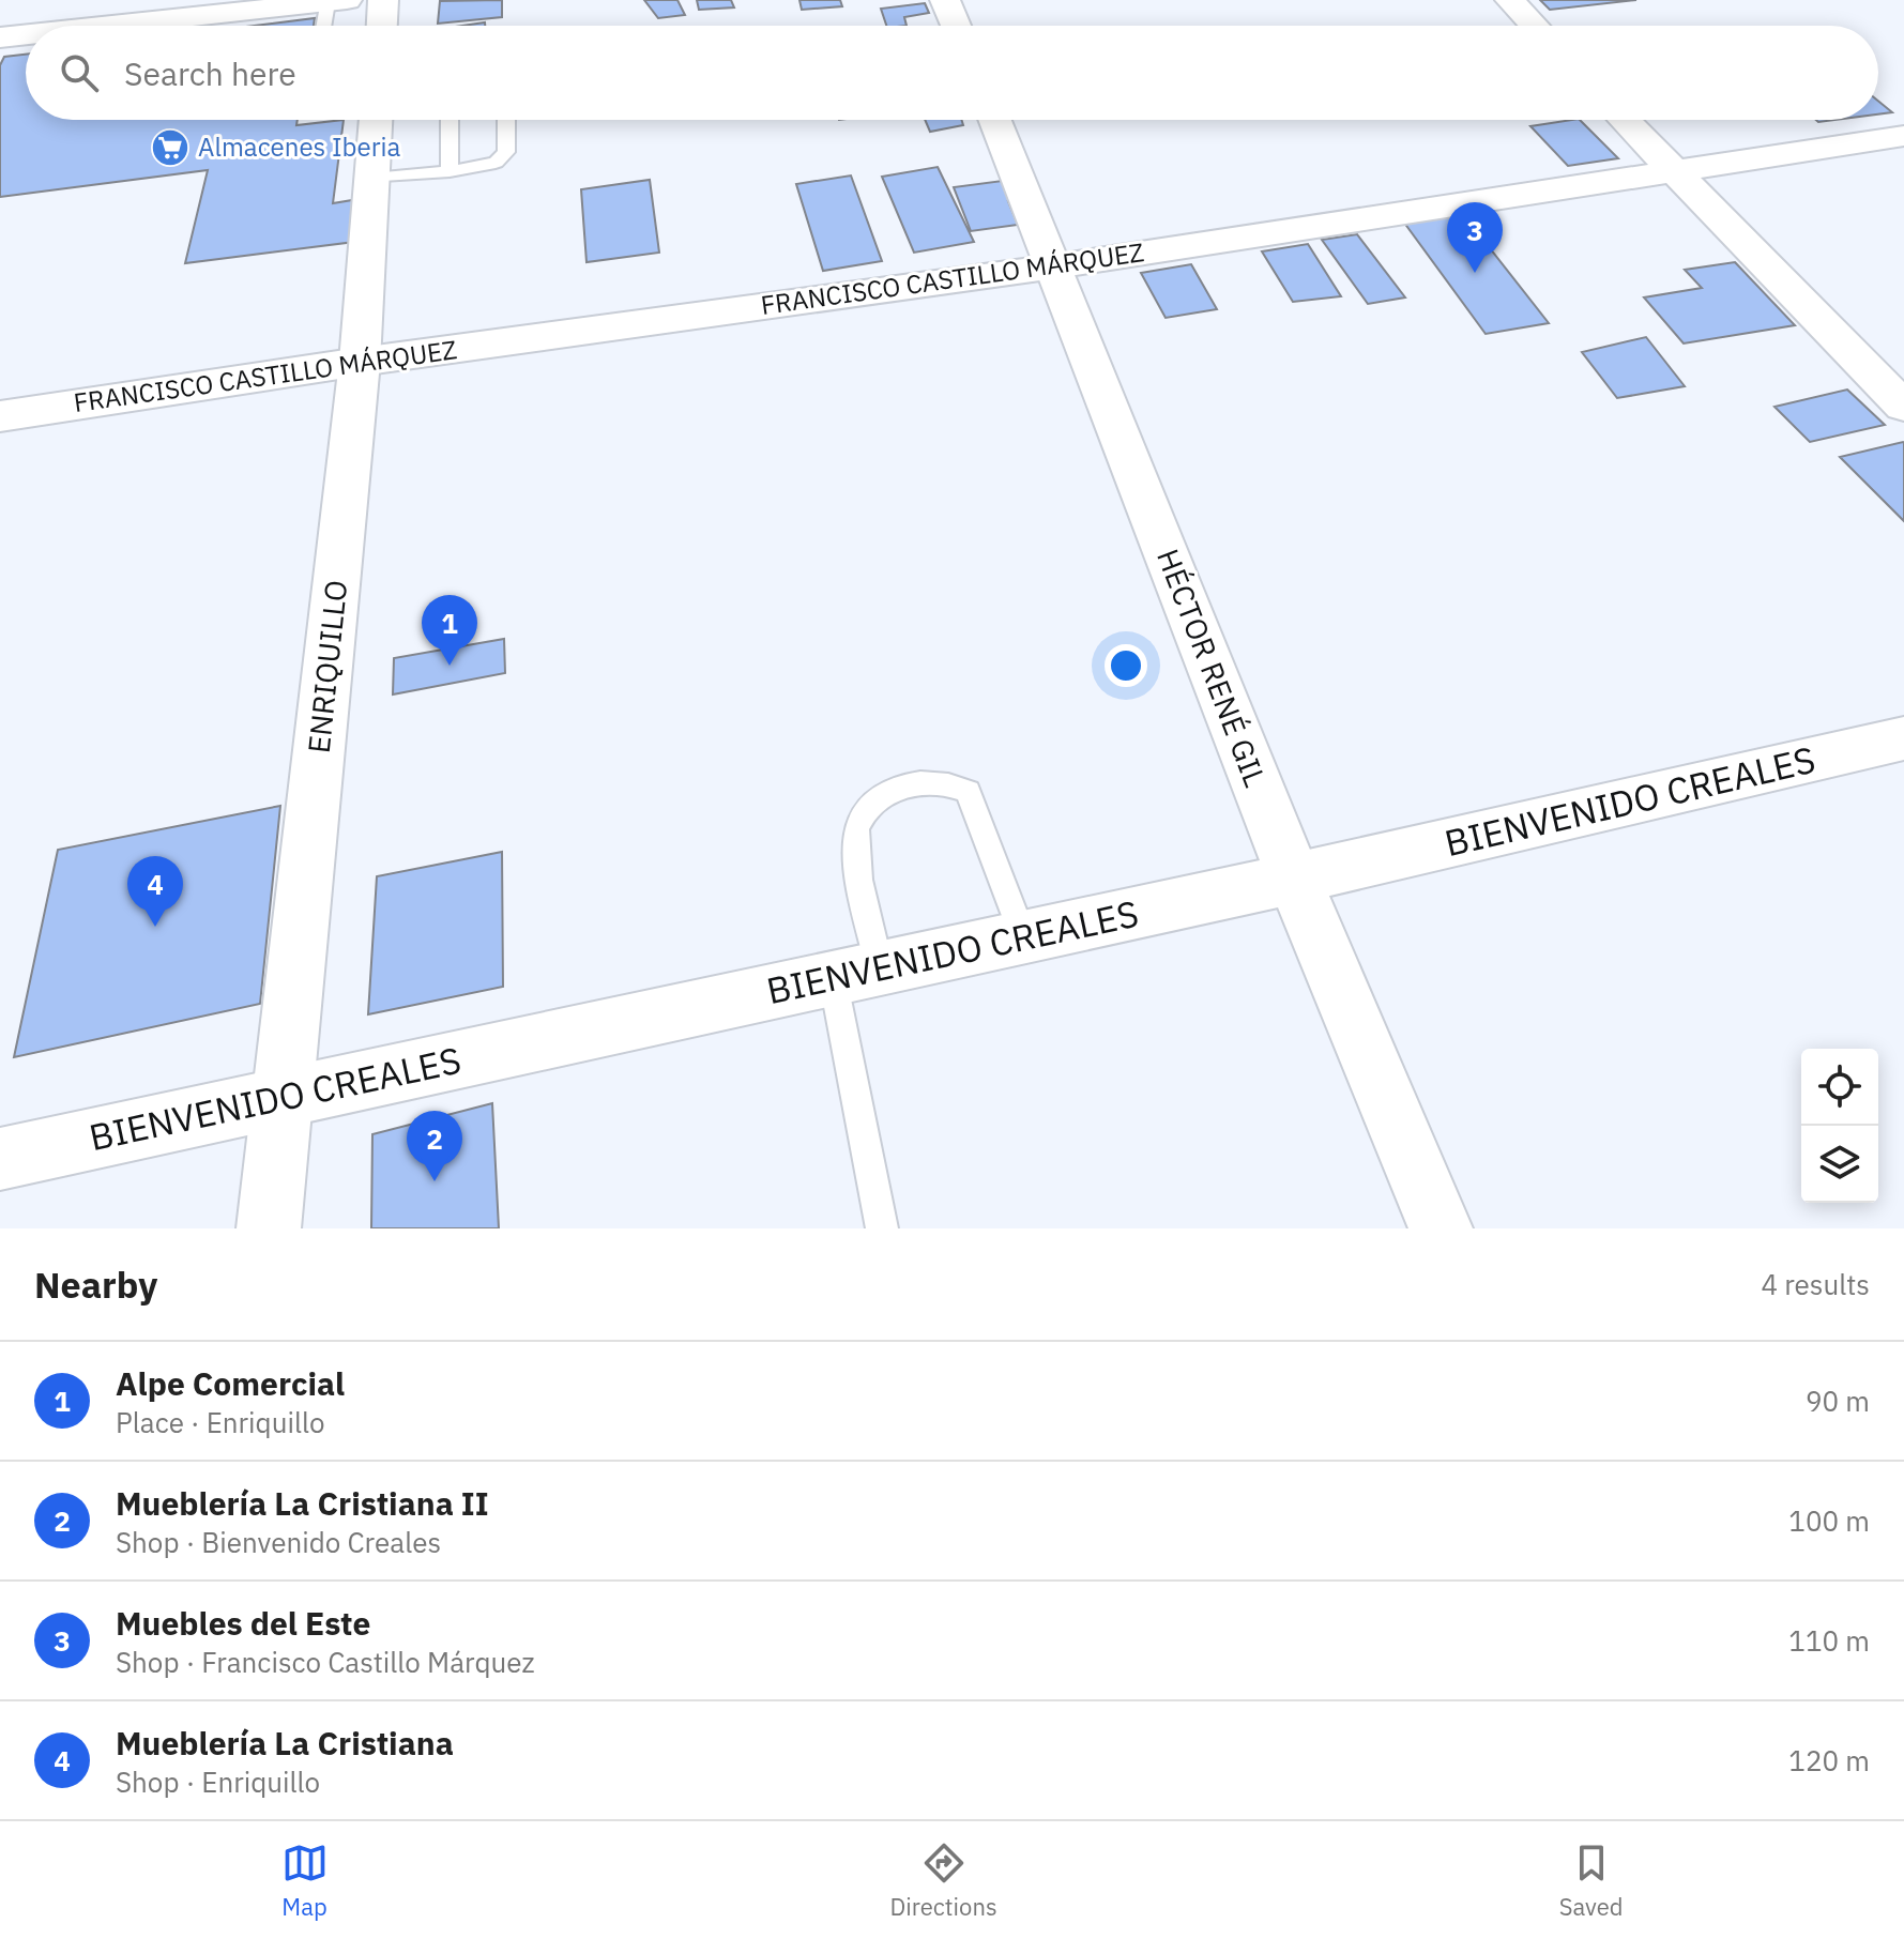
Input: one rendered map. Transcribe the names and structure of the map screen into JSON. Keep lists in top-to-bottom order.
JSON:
{
  "streets": {
    "street": [
      "FRANCISCO CASTILLO MÁRQUEZ",
      "ENRIQUILLO",
      "HÉCTOR RENÉ GIL",
      "BIENVENIDO CREALES"
    ]
  },
  "crossings": [
    ["FRANCISCO CASTILLO MÁRQUEZ", "ENRIQUILLO"],
    ["FRANCISCO CASTILLO MÁRQUEZ", "HÉCTOR RENÉ GIL"],
    ["ENRIQUILLO", "BIENVENIDO CREALES"],
    ["HÉCTOR RENÉ GIL", "BIENVENIDO CREALES"]
  ],
  "places": {
    "supermarket": ["Almacenes Iberia"]
  },
  "page": {
    "search": "Search here",
    "pins": [
      "3",
      "1",
      "4",
      "2"
    ],
    "heading": ["Nearby", "4 results"],
    "list": [
      {
        "mark": "1",
        "name": "Alpe Comercial",
        "note": "Place · Enriquillo",
        "value": "90 m"
      },
      {
        "mark": "2",
        "name": "Mueblería La Cristiana II",
        "note": "Shop · Bienvenido Creales",
        "value": "100 m"
      },
      {
        "mark": "3",
        "name": "Muebles del Este",
        "note": "Shop · Francisco Castillo Márquez",
        "value": "110 m"
      },
      {
        "mark": "4",
        "name": "Mueblería La Cristiana",
        "note": "Shop · Enriquillo",
        "value": "120 m"
      }
    ],
    "nav": ["Map", "Directions", "Saved"]
  }
}
